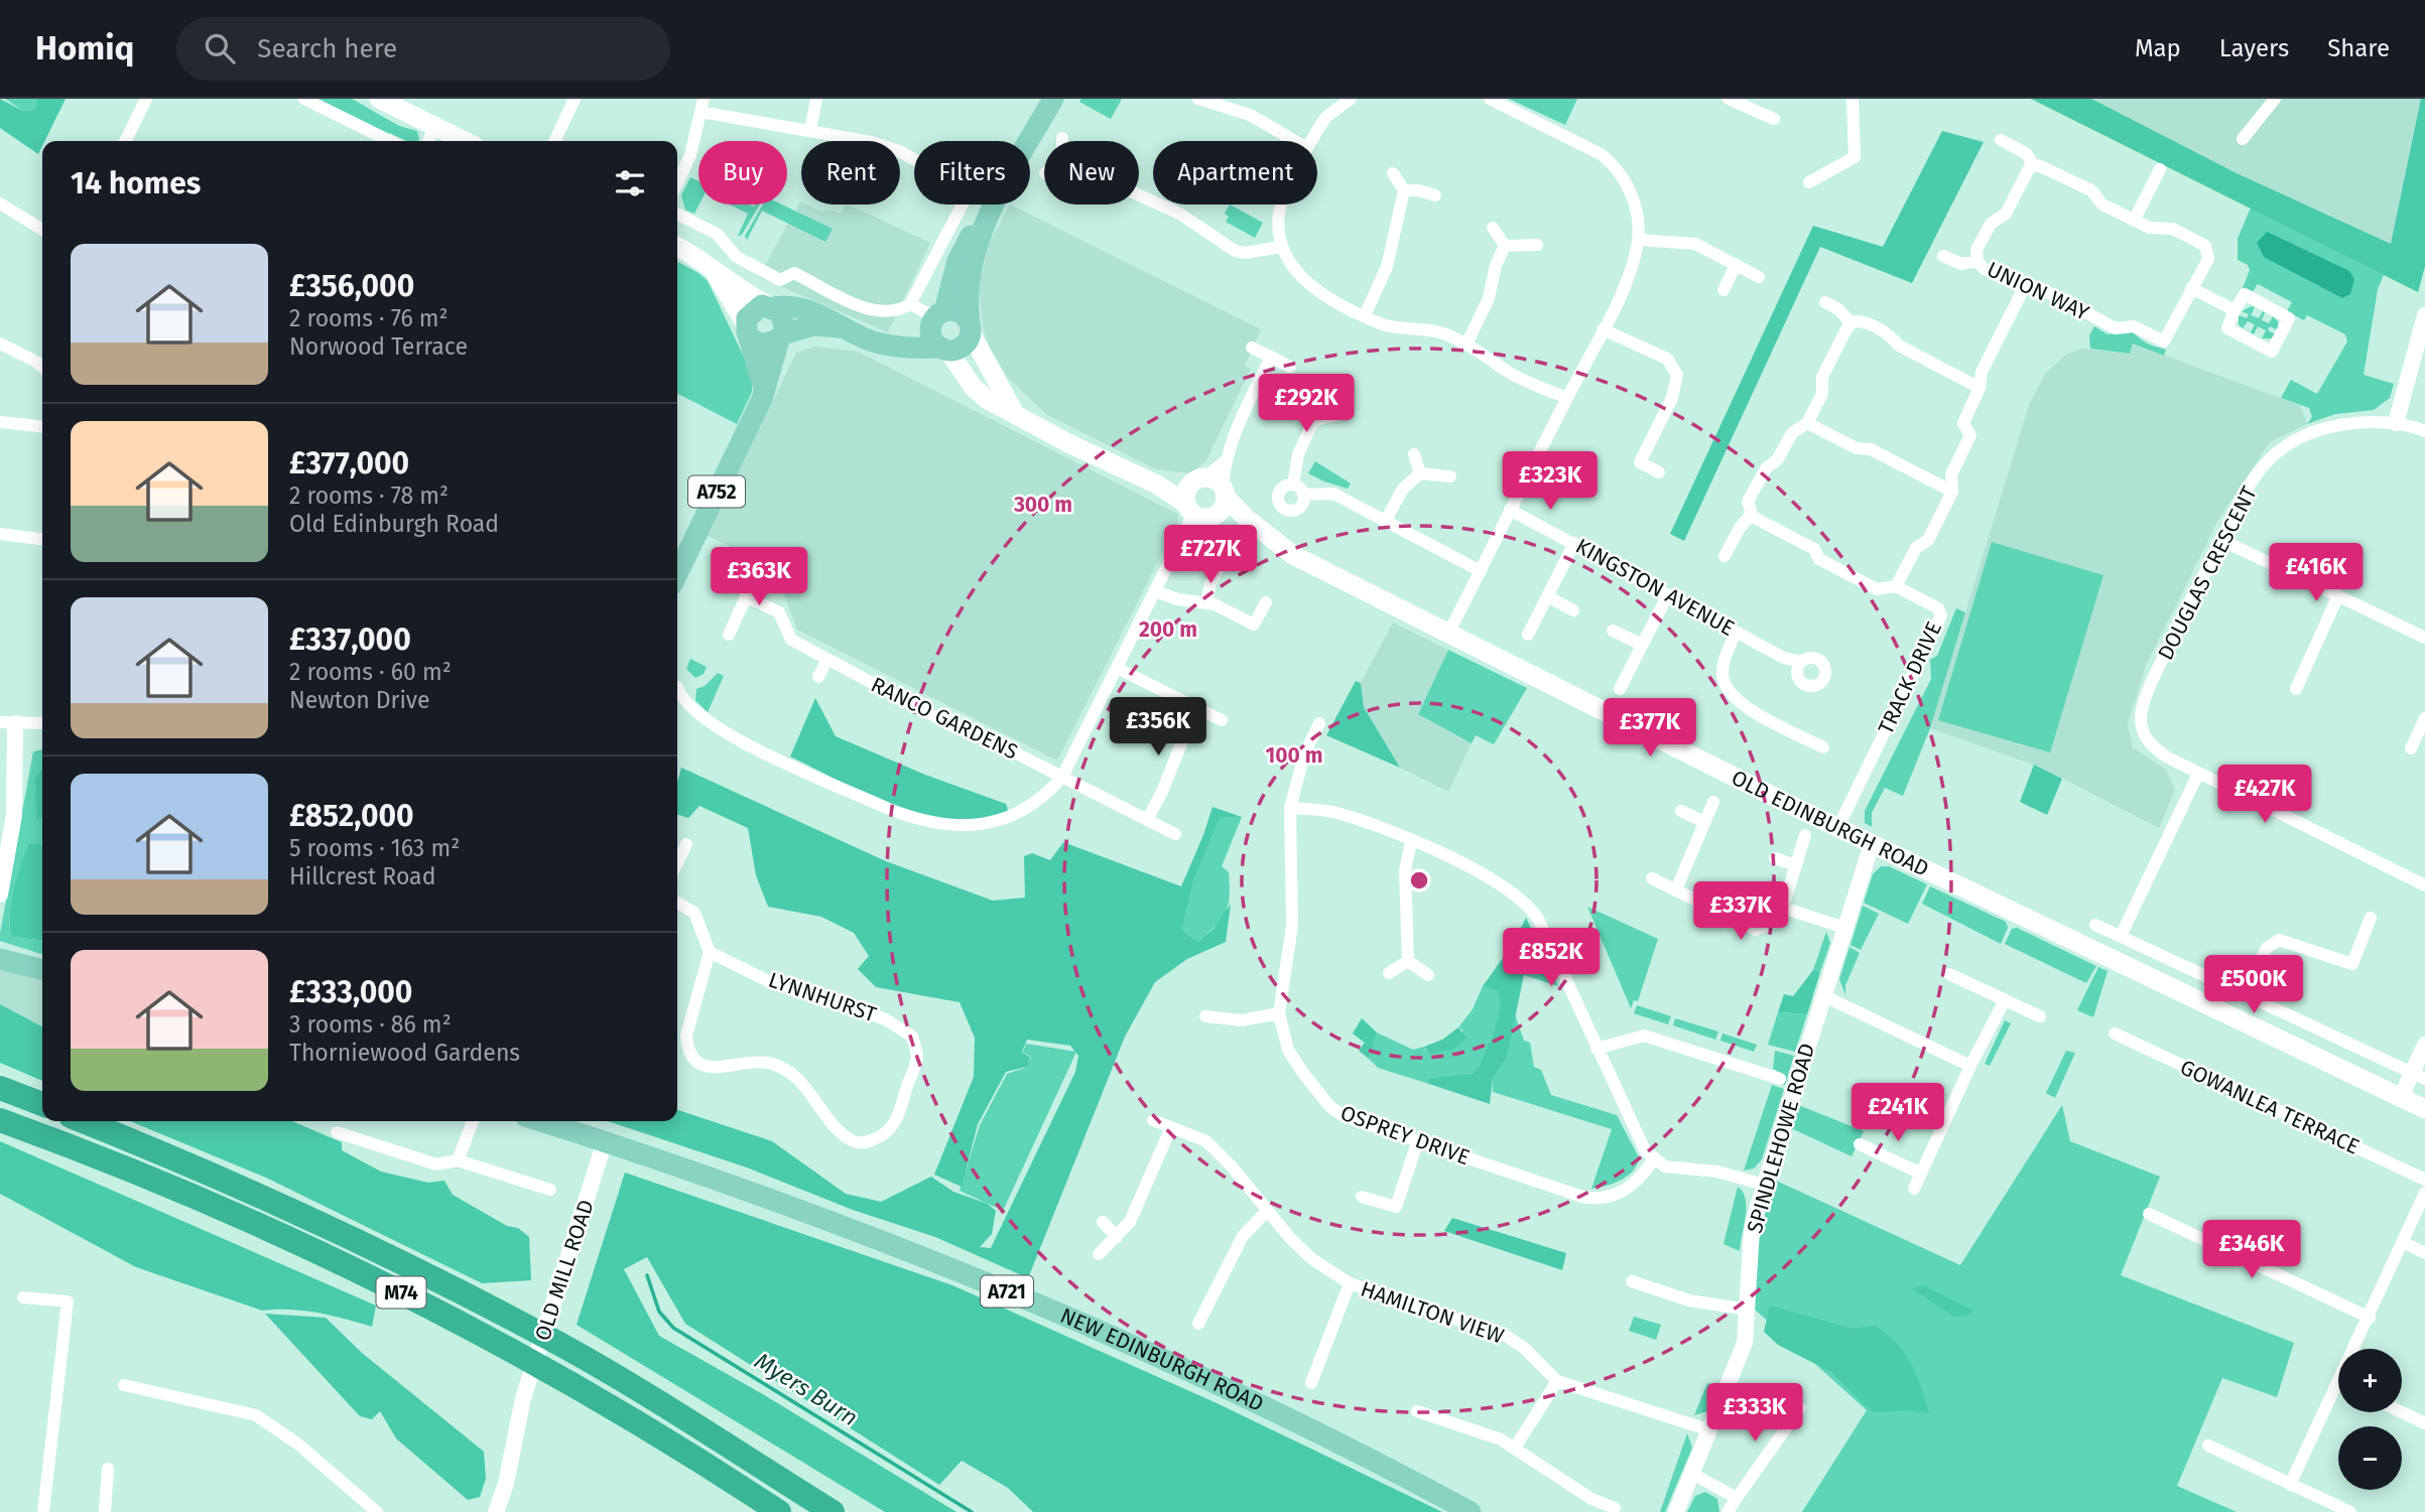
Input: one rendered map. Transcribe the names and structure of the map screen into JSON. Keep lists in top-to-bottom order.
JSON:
{
  "streets": {
    "highway": ["M74"],
    "main road": [
      "A752",
      "OLD EDINBURGH ROAD",
      "A721",
      "NEW EDINBURGH ROAD"
    ],
    "street": [
      "UNION WAY",
      "DOUGLAS CRESCENT",
      "KINGSTON AVENUE",
      "TRACK DRIVE",
      "RANCO GARDENS",
      "LYNNHURST",
      "GOWANLEA TERRACE",
      "OSPREY DRIVE",
      "SPINDLEHOWE ROAD",
      "OLD MILL ROAD",
      "HAMILTON VIEW"
    ]
  },
  "crossings": [
    ["TRACK DRIVE", "OLD EDINBURGH ROAD"],
    ["OLD EDINBURGH ROAD", "SPINDLEHOWE ROAD"],
    ["SPINDLEHOWE ROAD", "HAMILTON VIEW"],
    ["OLD MILL ROAD", "NEW EDINBURGH ROAD"]
  ],
  "water": ["Myers Burn"],
  "page": {
    "header": "Homiq",
    "search": "Search here",
    "nav": ["Map", "Layers", "Share"],
    "chip": [
      "Buy",
      "Rent",
      "Filters",
      "New",
      "Apartment"
    ],
    "heading": "14 homes",
    "list": [
      {
        "name": "£356,000",
        "note": "2 rooms · 76 m² · Norwood Terrace"
      },
      {
        "name": "£377,000",
        "note": "2 rooms · 78 m² · Old Edinburgh Road"
      },
      {
        "name": "£337,000",
        "note": "2 rooms · 60 m² · Newton Drive"
      },
      {
        "name": "£852,000",
        "note": "5 rooms · 163 m² · Hillcrest Road"
      },
      {
        "name": "£333,000",
        "note": "3 rooms · 86 m² · Thorniewood Gardens"
      }
    ],
    "price": [
      "£292K",
      "£323K",
      "£727K",
      "£416K",
      "£363K",
      "£356K",
      "£377K",
      "£427K",
      "£337K",
      "£852K",
      "£500K",
      "£241K",
      "£346K",
      "£333K"
    ],
    "map_buttons": ["+", "−"]
  },
  "rings": ["300 m", "200 m", "100 m"]
}
